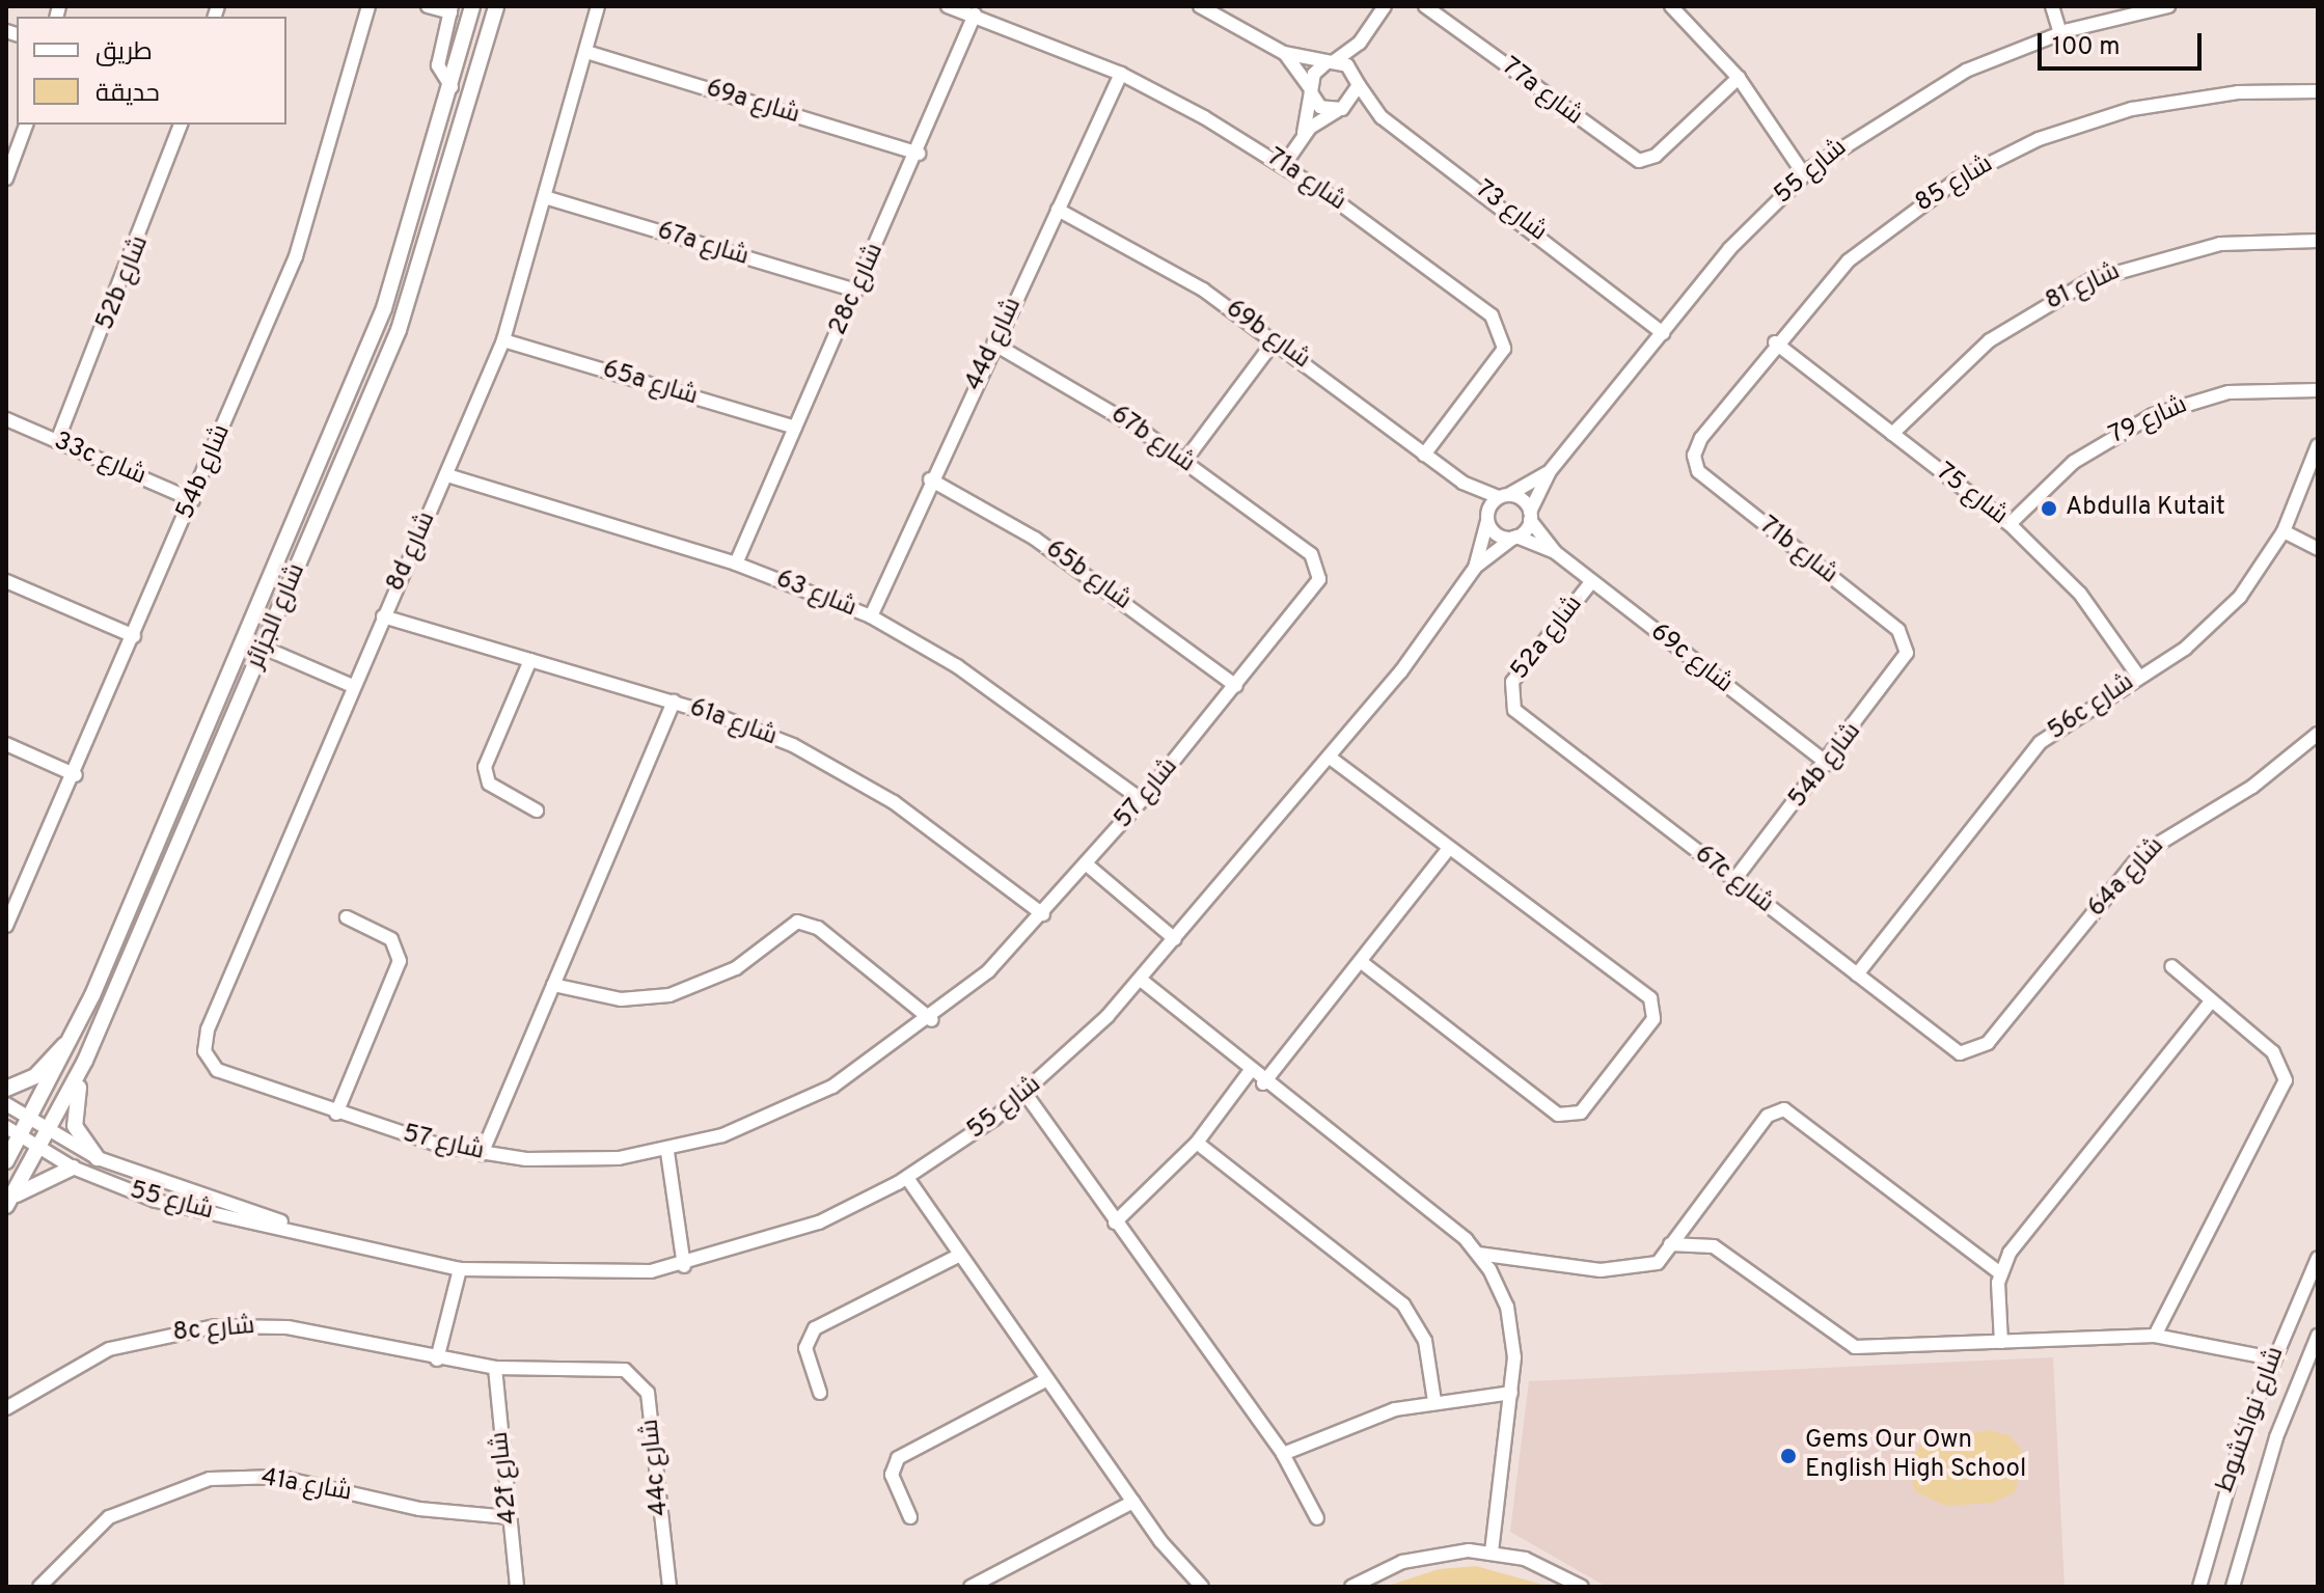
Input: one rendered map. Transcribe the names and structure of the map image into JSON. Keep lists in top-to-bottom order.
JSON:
{
  "streets": {
    "main road": ["شارع الجزائر"],
    "street": [
      "77a شارع",
      "69a شارع",
      "شارع 55",
      "71a شارع",
      "شارع 85",
      "شارع 73",
      "67a شارع",
      "52b شارع",
      "شارع 81",
      "28c شارع",
      "69b شارع",
      "44d شارع",
      "65a شارع",
      "شارع 79",
      "67b شارع",
      "33c شارع",
      "54b شارع",
      "شارع 75",
      "71b شارع",
      "8d شارع",
      "65b شارع",
      "شارع 63",
      "52a شارع",
      "69c شارع",
      "56c شارع",
      "61a شارع",
      "شارع 57",
      "64a شارع",
      "67c شارع",
      "8c شارع",
      "شارع نواكشوط",
      "44c شارع",
      "42f شارع",
      "41a شارع"
    ]
  },
  "crossings": [
    ["69a شارع", "28c شارع"],
    ["69a شارع", "8d شارع"],
    ["شارع 55", "شارع 73"],
    ["شارع 55", "69b شارع"],
    ["شارع 55", "شارع الجزائر"],
    ["شارع 55", "69c شارع"],
    ["71a شارع", "28c شارع"],
    ["71a شارع", "69b شارع"],
    ["71a شارع", "44d شارع"],
    ["شارع 85", "شارع 75"],
    ["شارع 85", "71b شارع"],
    ["67a شارع", "28c شارع"],
    ["67a شارع", "8d شارع"],
    ["52b شارع", "33c شارع"],
    ["شارع 81", "شارع 75"],
    ["28c شارع", "65a شارع"],
    ["28c شارع", "شارع 63"],
    ["69b شارع", "44d شارع"],
    ["69b شارع", "69c شارع"],
    ["44d شارع", "67b شارع"],
    ["44d شارع", "65b شارع"],
    ["44d شارع", "شارع 63"],
    ["65a شارع", "8d شارع"],
    ["شارع 79", "شارع 75"],
    ["67b شارع", "شارع 57"],
    ["33c شارع", "54b شارع"],
    ["54b شارع", "71b شارع"],
    ["54b شارع", "69c شارع"],
    ["54b شارع", "67c شارع"],
    ["شارع 75", "56c شارع"],
    ["8d شارع", "شارع 63"],
    ["8d شارع", "61a شارع"],
    ["8d شارع", "شارع 57"],
    ["65b شارع", "شارع 57"],
    ["شارع 63", "شارع 57"],
    ["52a شارع", "69c شارع"],
    ["52a شارع", "67c شارع"],
    ["56c شارع", "67c شارع"],
    ["61a شارع", "شارع 57"],
    ["64a شارع", "67c شارع"],
    ["8c شارع", "44c شارع"],
    ["8c شارع", "42f شارع"],
    ["42f شارع", "41a شارع"]
  ],
  "places": ["Abdulla Kutait", "Gems Our Own English High School"],
  "legend": ["طريق", "حديقة"],
  "scale_bar": "100 m"
}
